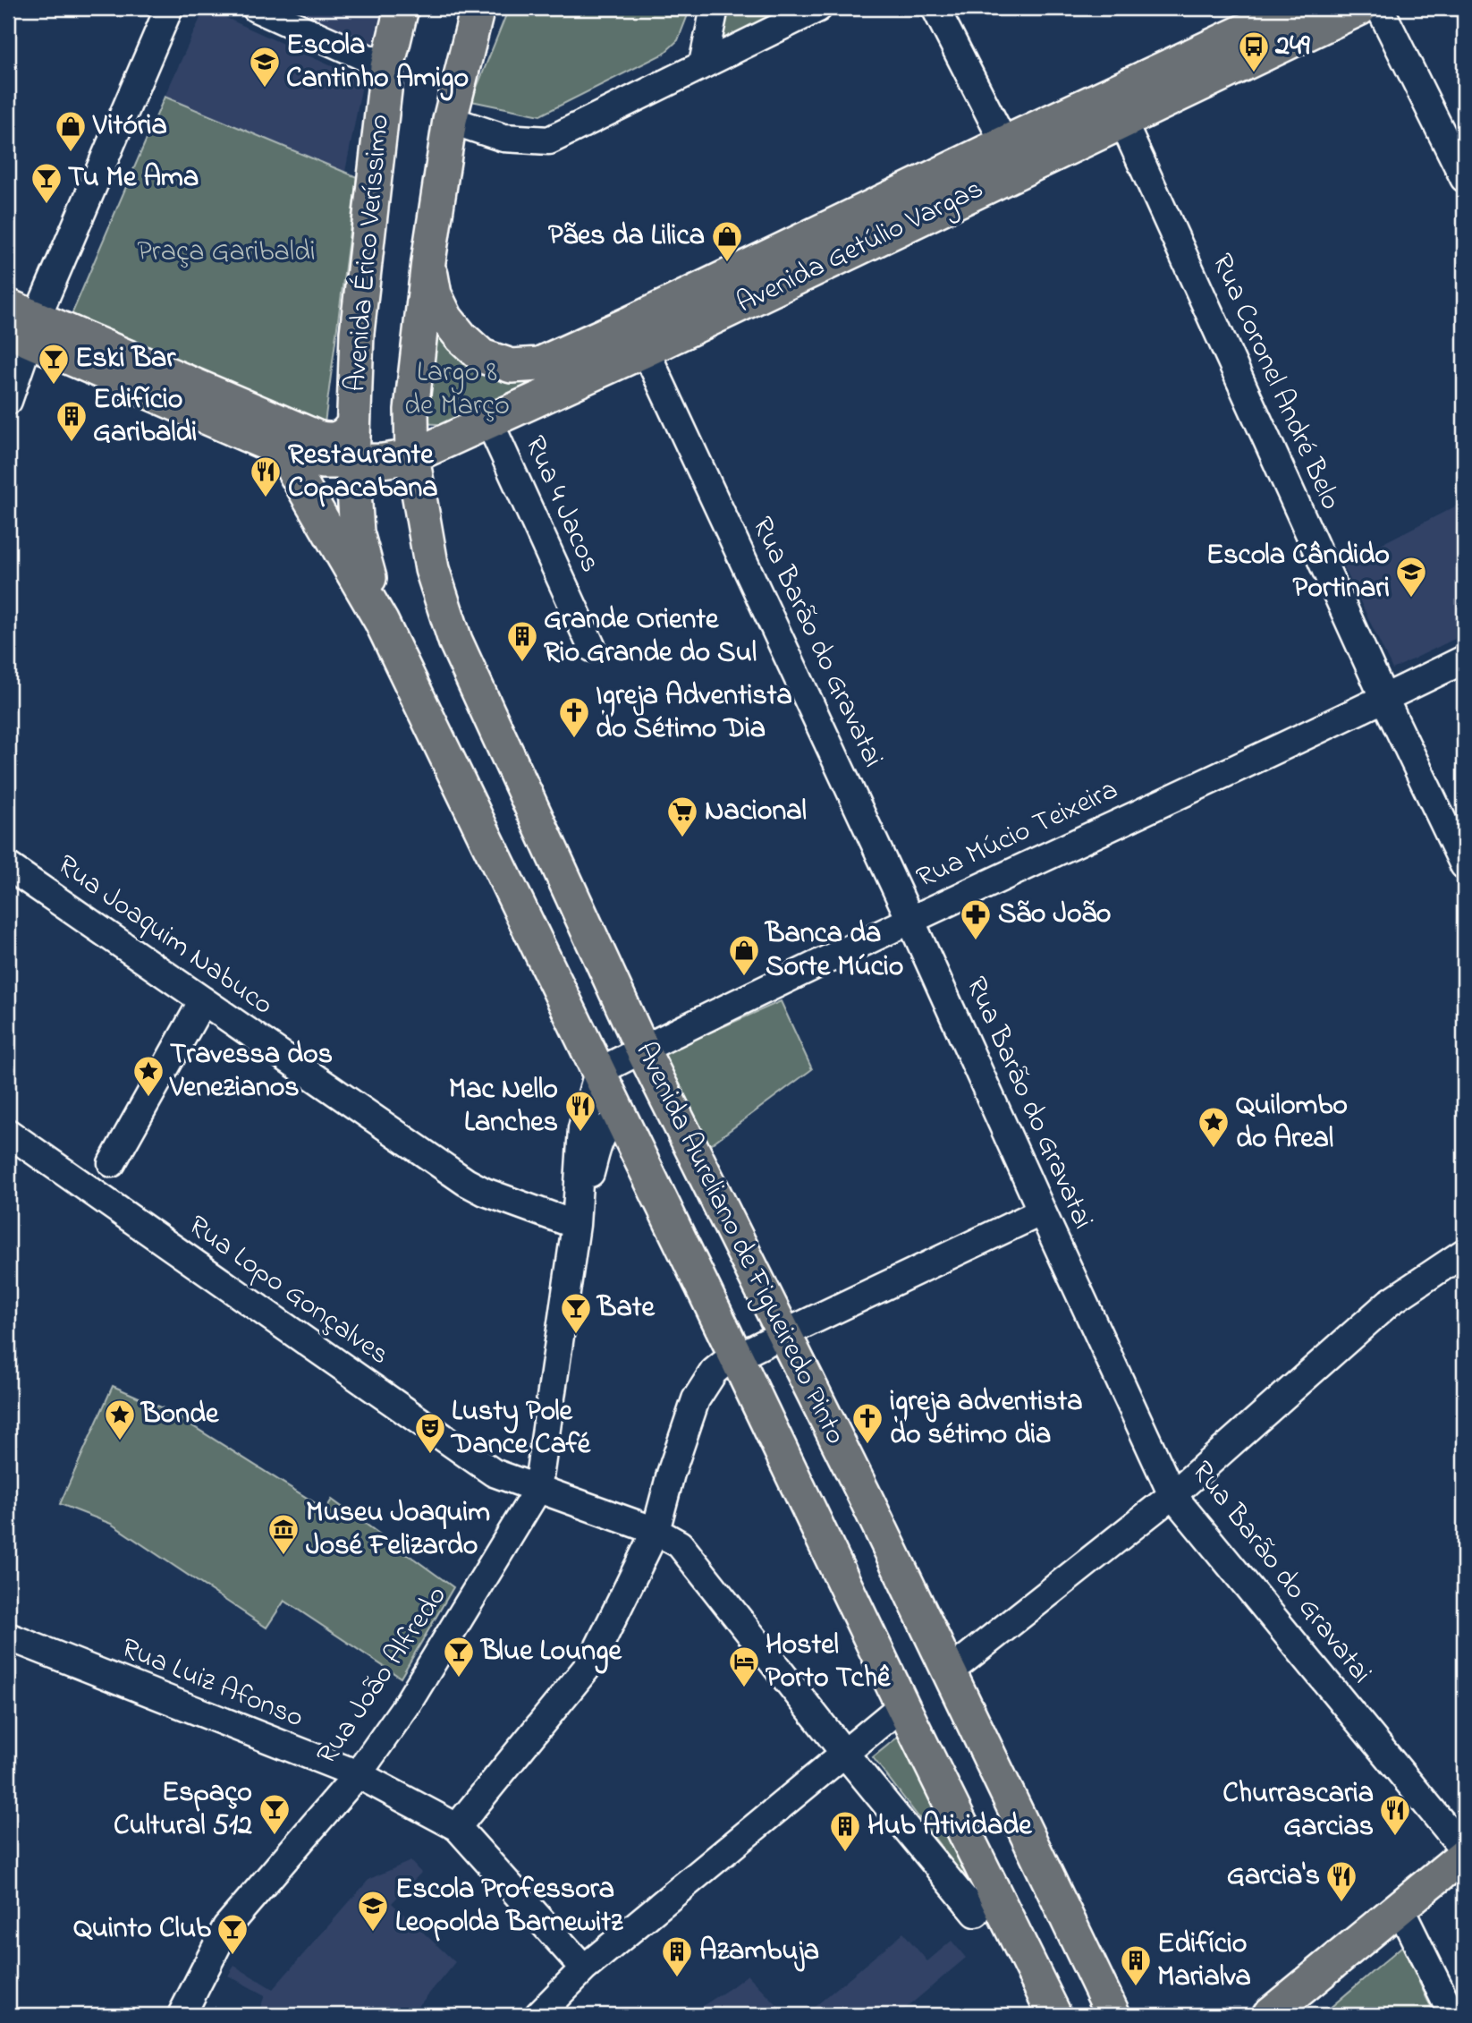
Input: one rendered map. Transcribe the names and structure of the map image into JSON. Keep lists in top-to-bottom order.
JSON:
{
  "streets": {
    "main road": ["Avenida Getúlio Vargas", "Avenida Érico Veríssimo", "Avenida Aureliano de Figueiredo Pinto"],
    "street": [
      "Rua Coronel André Belo",
      "Rua 4 Jacos",
      "Rua Barão do Gravatai",
      "Rua Múcio Teixeira",
      "Rua Joaquim Nabuco",
      "Rua Lopo Gonçalves",
      "Rua João Alfredo",
      "Rua Luiz Afonso"
    ]
  },
  "crossings": [
    ["Avenida Getúlio Vargas", "Avenida Érico Veríssimo"],
    ["Avenida Getúlio Vargas", "Rua Coronel André Belo"],
    ["Avenida Getúlio Vargas", "Rua 4 Jacos"],
    ["Avenida Getúlio Vargas", "Rua Barão do Gravatai"],
    ["Avenida Getúlio Vargas", "Avenida Aureliano de Figueiredo Pinto"],
    ["Avenida Érico Veríssimo", "Avenida Aureliano de Figueiredo Pinto"],
    ["Rua Coronel André Belo", "Rua Múcio Teixeira"],
    ["Rua Barão do Gravatai", "Rua Múcio Teixeira"],
    ["Rua Múcio Teixeira", "Avenida Aureliano de Figueiredo Pinto"],
    ["Rua Múcio Teixeira", "Rua João Alfredo"],
    ["Rua Joaquim Nabuco", "Rua João Alfredo"],
    ["Avenida Aureliano de Figueiredo Pinto", "Rua João Alfredo"],
    ["Rua Lopo Gonçalves", "Rua João Alfredo"],
    ["Rua João Alfredo", "Rua Luiz Afonso"]
  ],
  "parks": ["Praça Garibaldi", "Largo 8 de Março"],
  "places": {
    "bus stop": ["249"],
    "school or university": ["Escola Cantinho Amigo", "Escola Cândido Portinari", "Escola Professora Leopolda Barnewitz"],
    "shop": ["Vitória", "Pães da Lilica", "Banca da Sorte Múcio"],
    "bar": [
      "Tu Me Ama",
      "Eski Bar",
      "Bate",
      "Blue Lounge",
      "Espaço Cultural 512",
      "Quinto Club"
    ],
    "building": [
      "Edifício Garibaldi",
      "Grande Oriente Rio Grande do Sul",
      "Hub Atividade",
      "Azambuja",
      "Edifício Marialva"
    ],
    "restaurant": [
      "Restaurante Copacabana",
      "Mac Nello Lanches",
      "Churrascaria Garcias",
      "Garcia's"
    ],
    "church": ["Igreja Adventista do Sétimo Dia", "igreja adventista do sétimo dia"],
    "supermarket": ["Nacional"],
    "pharmacy": ["São João"],
    "place": ["Travessa dos Venezianos", "Quilombo do Areal", "Bonde"],
    "theatre": ["Lusty Pole Dance Café"],
    "museum": ["Museu Joaquim José Felizardo"],
    "hotel": ["Hostel Porto Tchê"]
  }
}
